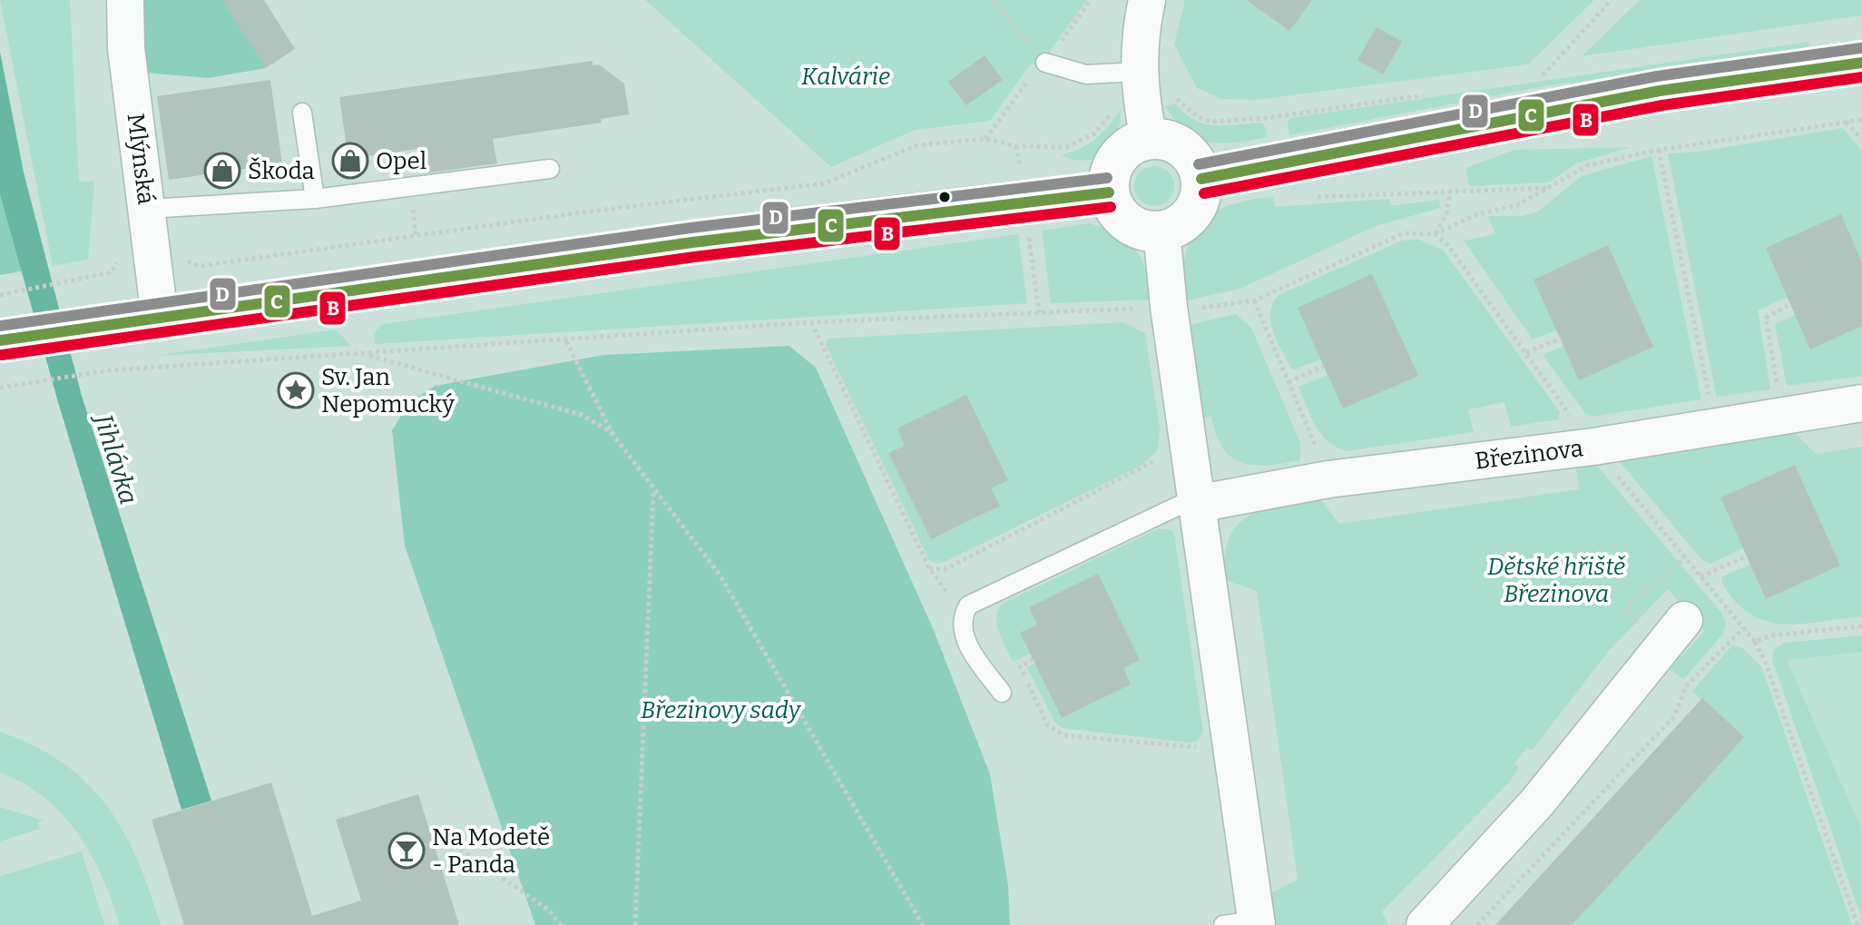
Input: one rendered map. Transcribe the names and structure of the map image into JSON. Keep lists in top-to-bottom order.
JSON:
{
  "streets": {
    "street": ["Mlýnská", "Březinova"]
  },
  "water": ["Jihlávka"],
  "parks": ["Kalvárie", "Dětské hřiště Březinova", "Březinovy sady"],
  "places": {
    "shop": ["Opel", "Škoda"],
    "place": ["Sv. Jan Nepomucký"],
    "bar": ["Na Modetě - Panda"]
  },
  "lines": ["transit line D", "transit line C", "transit line B"]
}
